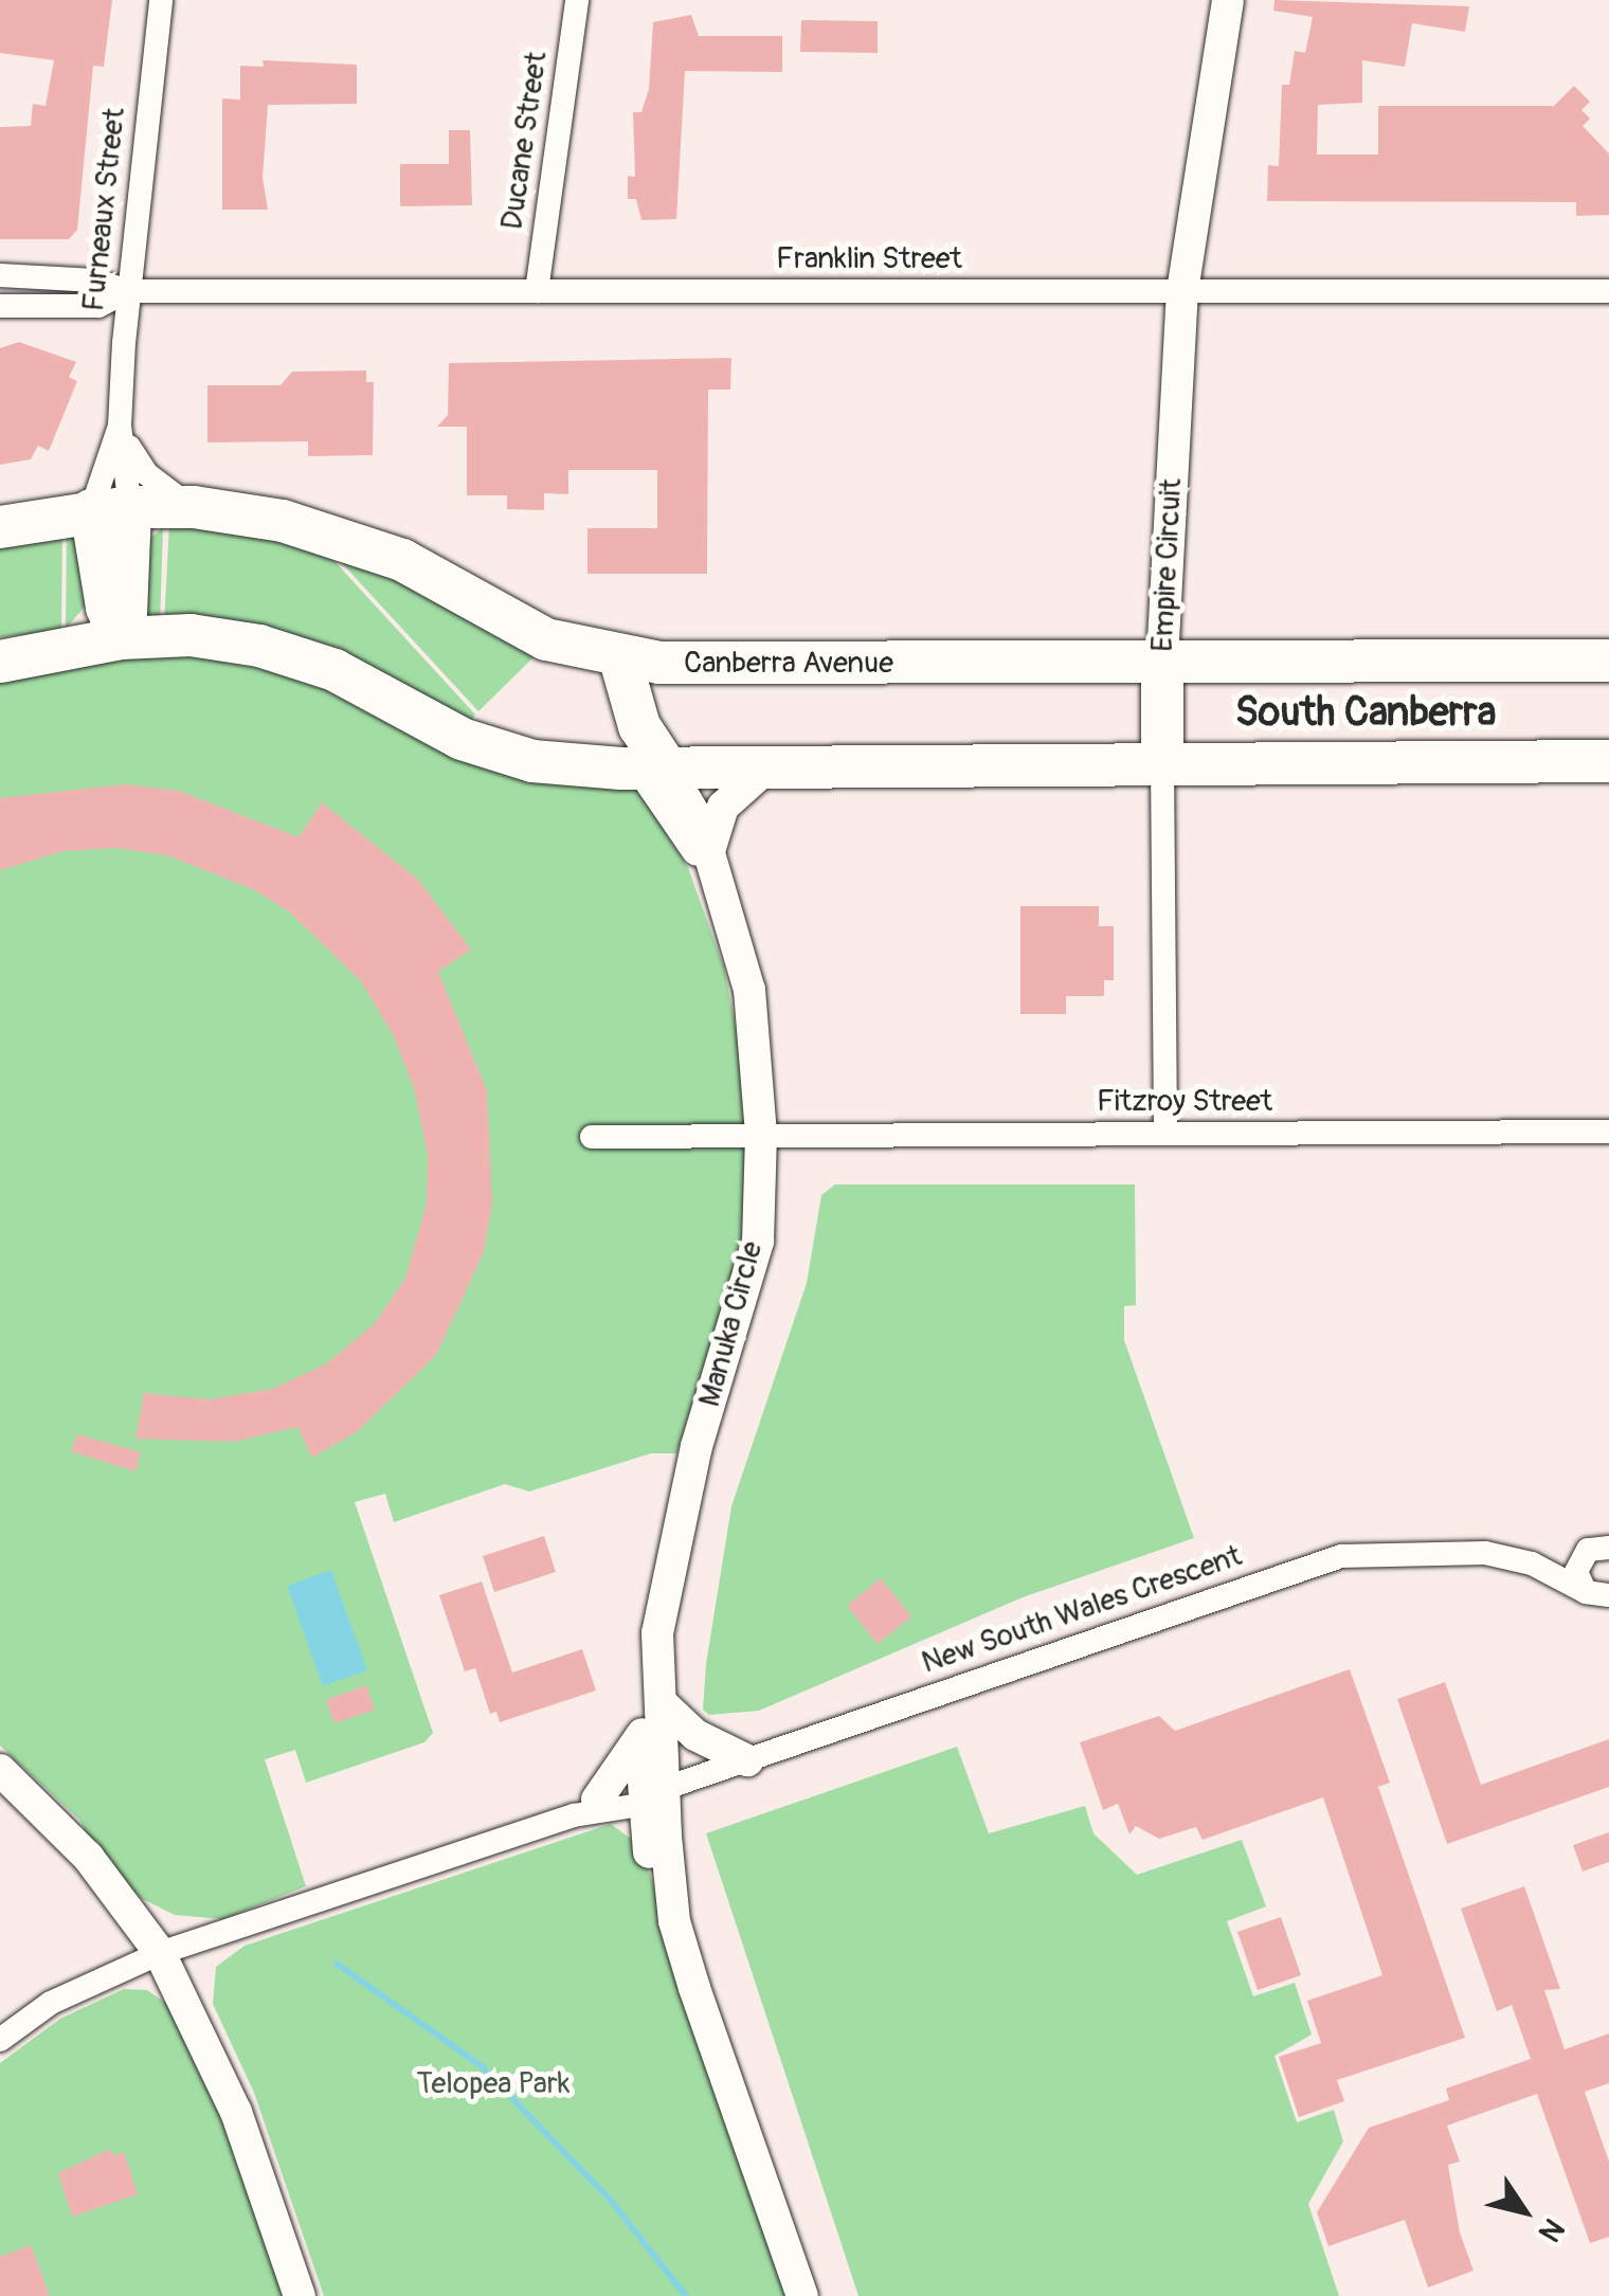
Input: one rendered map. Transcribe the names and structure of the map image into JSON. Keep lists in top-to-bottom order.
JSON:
{
  "streets": {
    "highway": ["Empire Circuit", "Canberra Avenue"],
    "street": [
      "Ducane Street",
      "Furneaux Street",
      "Franklin Street",
      "Fitzroy Street",
      "Manuka Circle",
      "New South Wales Crescent"
    ]
  },
  "crossings": [
    ["Ducane Street", "Franklin Street"],
    ["Furneaux Street", "Franklin Street"],
    ["Furneaux Street", "Canberra Avenue"],
    ["Franklin Street", "Empire Circuit"],
    ["Empire Circuit", "Canberra Avenue"],
    ["Empire Circuit", "Fitzroy Street"],
    ["Fitzroy Street", "Manuka Circle"],
    ["Manuka Circle", "New South Wales Crescent"]
  ],
  "districts": ["South Canberra"],
  "parks": ["Telopea Park"],
  "north": "bottom right"
}
